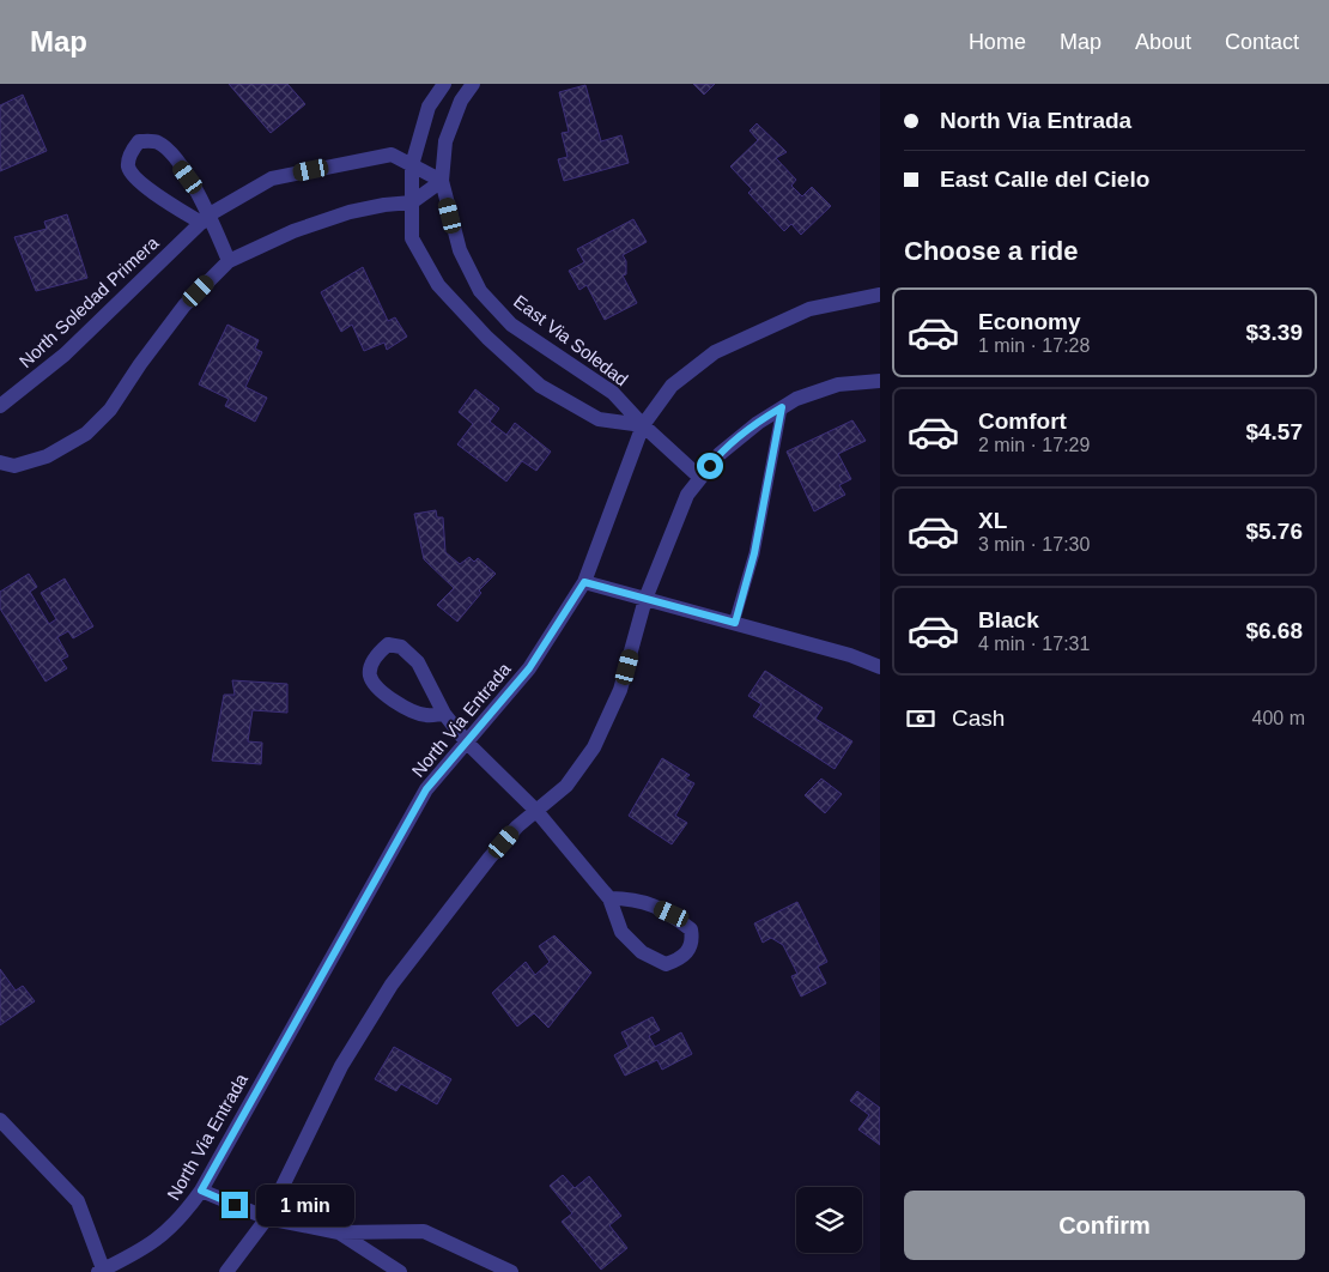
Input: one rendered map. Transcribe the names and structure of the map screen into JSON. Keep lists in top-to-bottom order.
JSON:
{
  "streets": {
    "street": ["North Soledad Primera", "East Via Soledad", "North Via Entrada"]
  },
  "crossings": [
    ["North Soledad Primera", "East Via Soledad"],
    ["East Via Soledad", "North Via Entrada"]
  ],
  "page": {
    "header": "Map",
    "nav": [
      "Home",
      "Map",
      "About",
      "Contact"
    ],
    "banner": ["North Via Entrada", "East Calle del Cielo"],
    "heading": "Choose a ride",
    "list": [
      {
        "name": "Economy",
        "note": "1 min · 17:28",
        "value": "$3.39"
      },
      {
        "name": "Comfort",
        "note": "2 min · 17:29",
        "value": "$4.57"
      },
      {
        "name": "XL",
        "note": "3 min · 17:30",
        "value": "$5.76"
      },
      {
        "name": "Black",
        "note": "4 min · 17:31",
        "value": "$6.68"
      }
    ],
    "pay": ["Cash", "400 m"],
    "buttons": "Confirm",
    "bubble": "1 min"
  }
}
